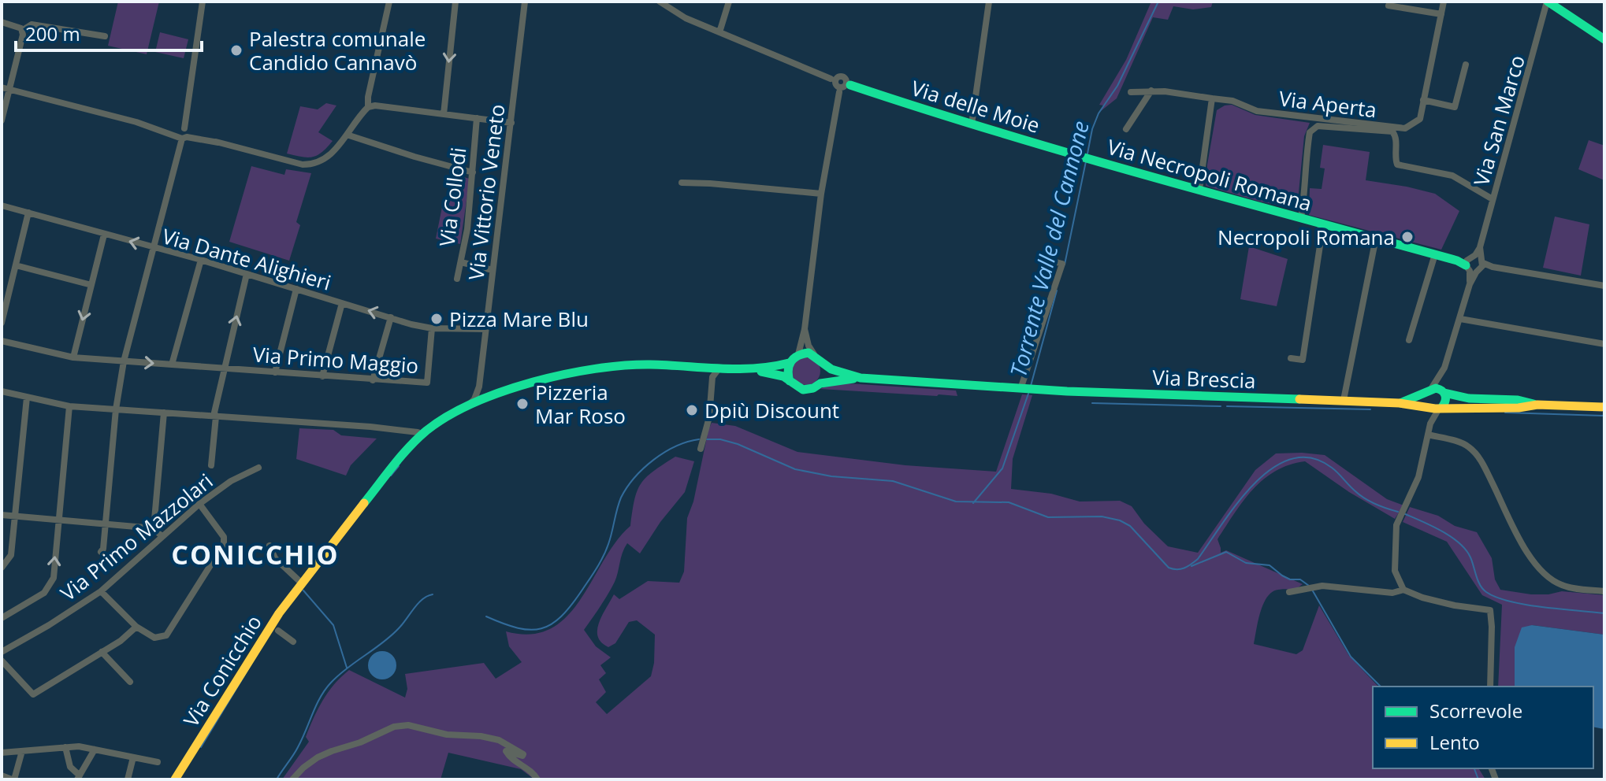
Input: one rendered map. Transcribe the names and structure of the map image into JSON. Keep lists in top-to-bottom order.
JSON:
{
  "streets": {
    "main road": [
      "Via delle Moie",
      "Via Necropoli Romana",
      "Via Brescia",
      "Via Conicchio"
    ],
    "street": [
      "Via Aperta",
      "Via San Marco",
      "Via Vittorio Veneto",
      "Via Collodi",
      "Via Dante Alighieri",
      "Via Primo Maggio",
      "Via Primo Mazzolari"
    ]
  },
  "crossings": [
    ["Via Aperta", "Via San Marco"],
    ["Via Aperta", "Via Necropoli Romana"],
    ["Via delle Moie", "Via Necropoli Romana"],
    ["Via San Marco", "Via Necropoli Romana"],
    ["Via Vittorio Veneto", "Via Dante Alighieri"],
    ["Via Vittorio Veneto", "Via Conicchio"],
    ["Via Dante Alighieri", "Via Primo Maggio"]
  ],
  "districts": ["CONICCHIO"],
  "water": ["Torrente Valle del Cannone"],
  "places": [
    "Palestra comunale Candido Cannavò",
    "Necropoli Romana",
    "Pizza Mare Blu",
    "Pizzeria Mar Roso",
    "Dpiù Discount"
  ],
  "legend": ["Scorrevole", "Lento"],
  "scale_bar": "200 m"
}
